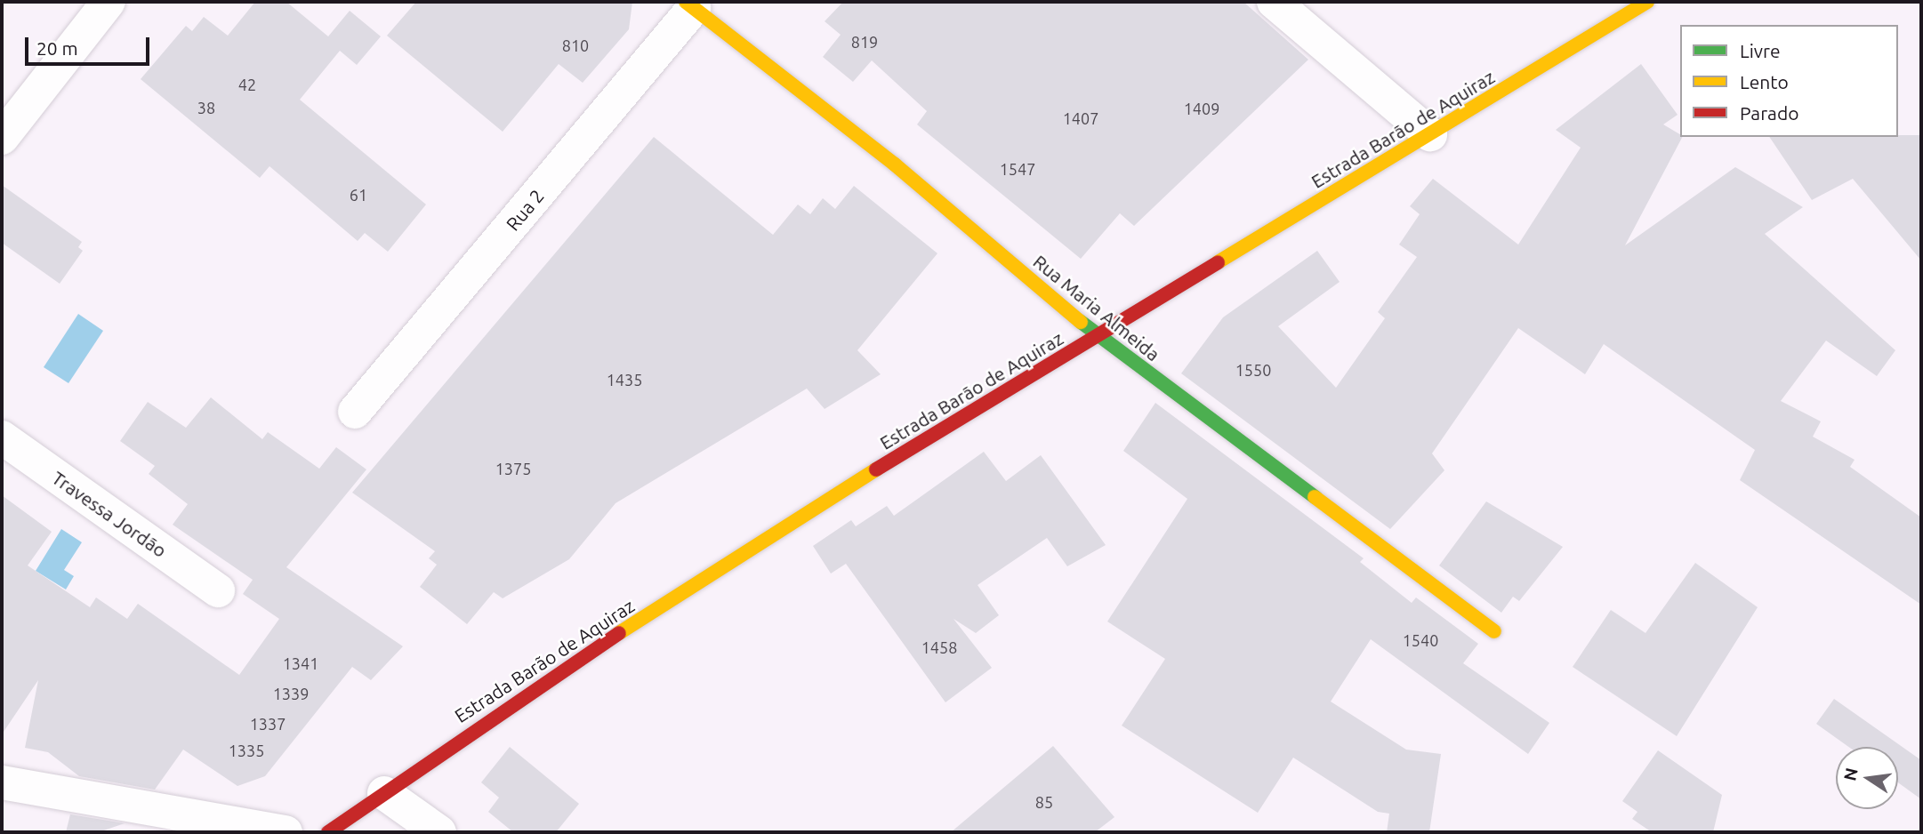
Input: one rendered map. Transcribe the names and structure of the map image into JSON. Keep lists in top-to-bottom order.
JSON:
{
  "streets": {
    "street": [
      "Estrada Barão de Aquiraz",
      "Rua 2",
      "Rua Maria Almeida",
      "Travessa Jordão"
    ]
  },
  "crossings": [
    ["Estrada Barão de Aquiraz", "Rua Maria Almeida"],
    ["Rua 2", "Rua Maria Almeida"]
  ],
  "house_numbers": [
    "819",
    "810",
    "42",
    "38",
    "1409",
    "1407",
    "1547",
    "61",
    "1550",
    "1435",
    "1375",
    "1540",
    "1458",
    "1341",
    "1339",
    "1337",
    "1335",
    "85"
  ],
  "legend": ["Livre", "Lento", "Parado"],
  "scale_bar": "20 m",
  "north": "left"
}
